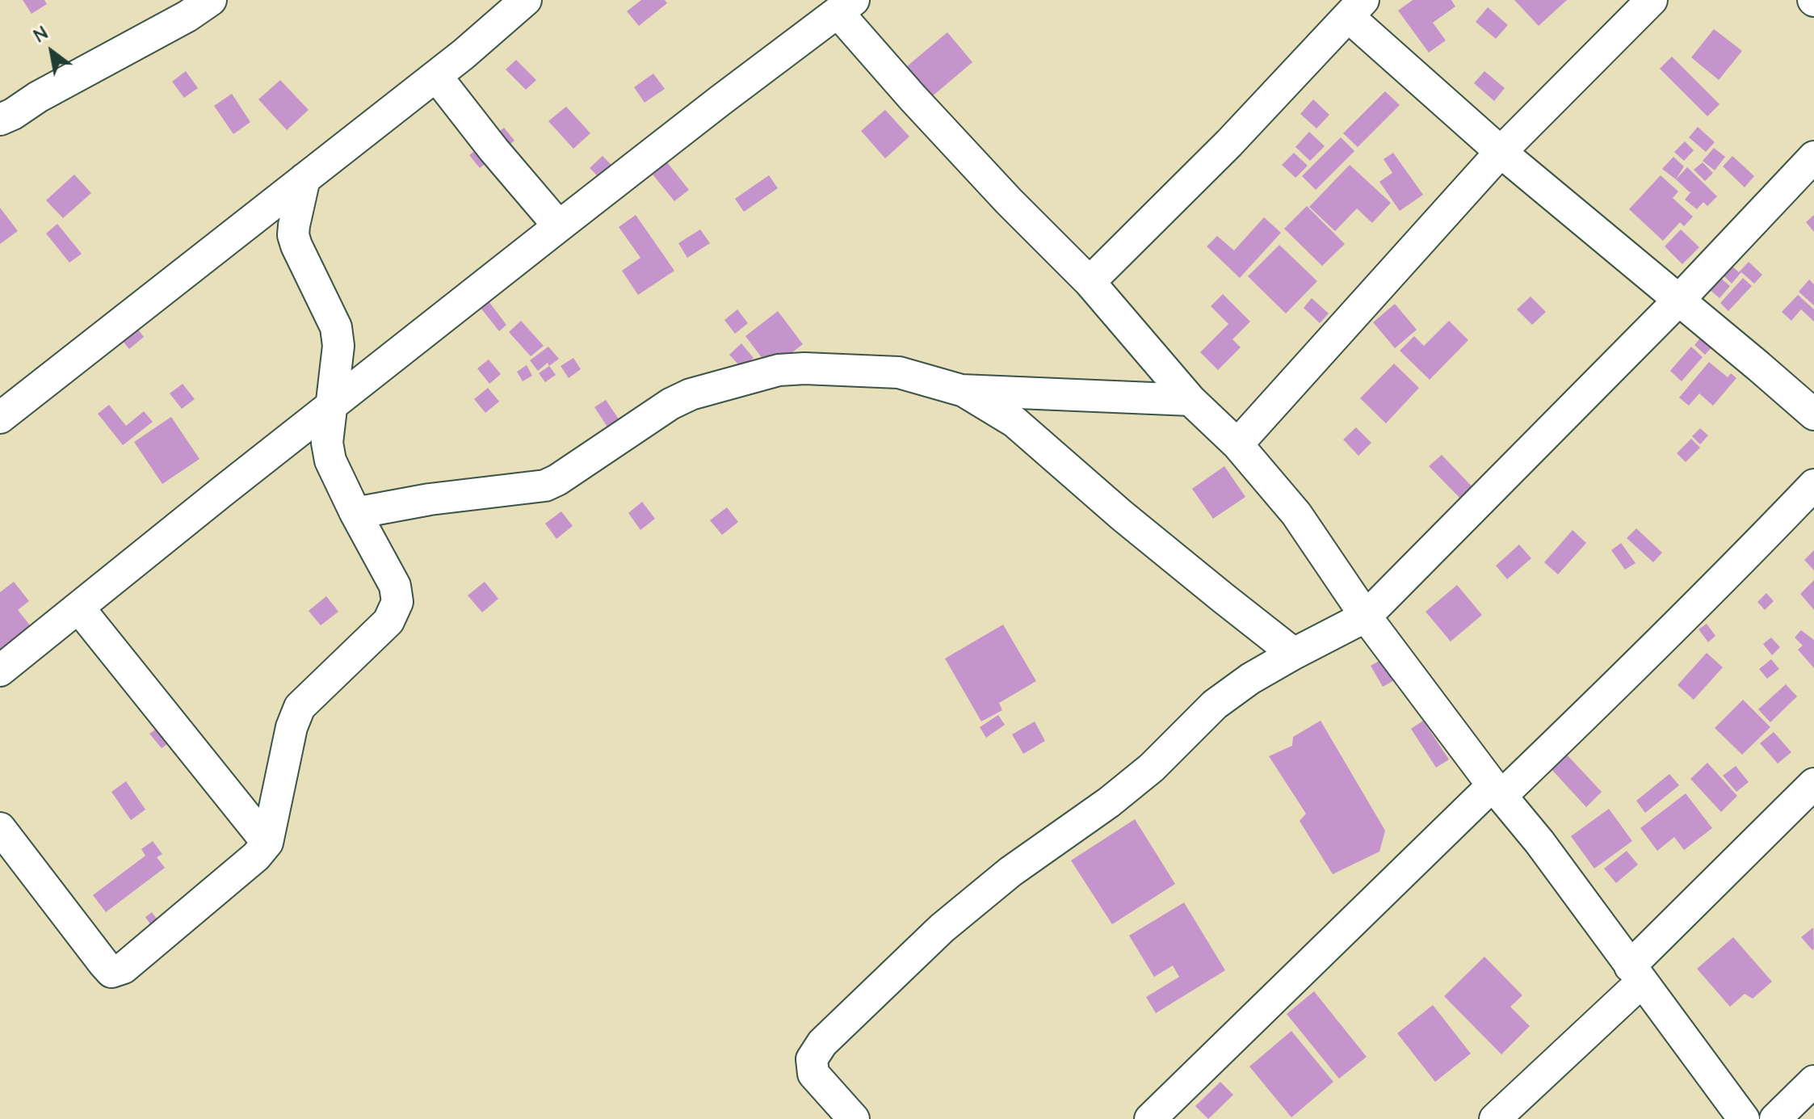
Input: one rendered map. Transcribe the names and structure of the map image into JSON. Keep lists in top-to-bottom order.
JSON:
{
  "north": "top left"
}
